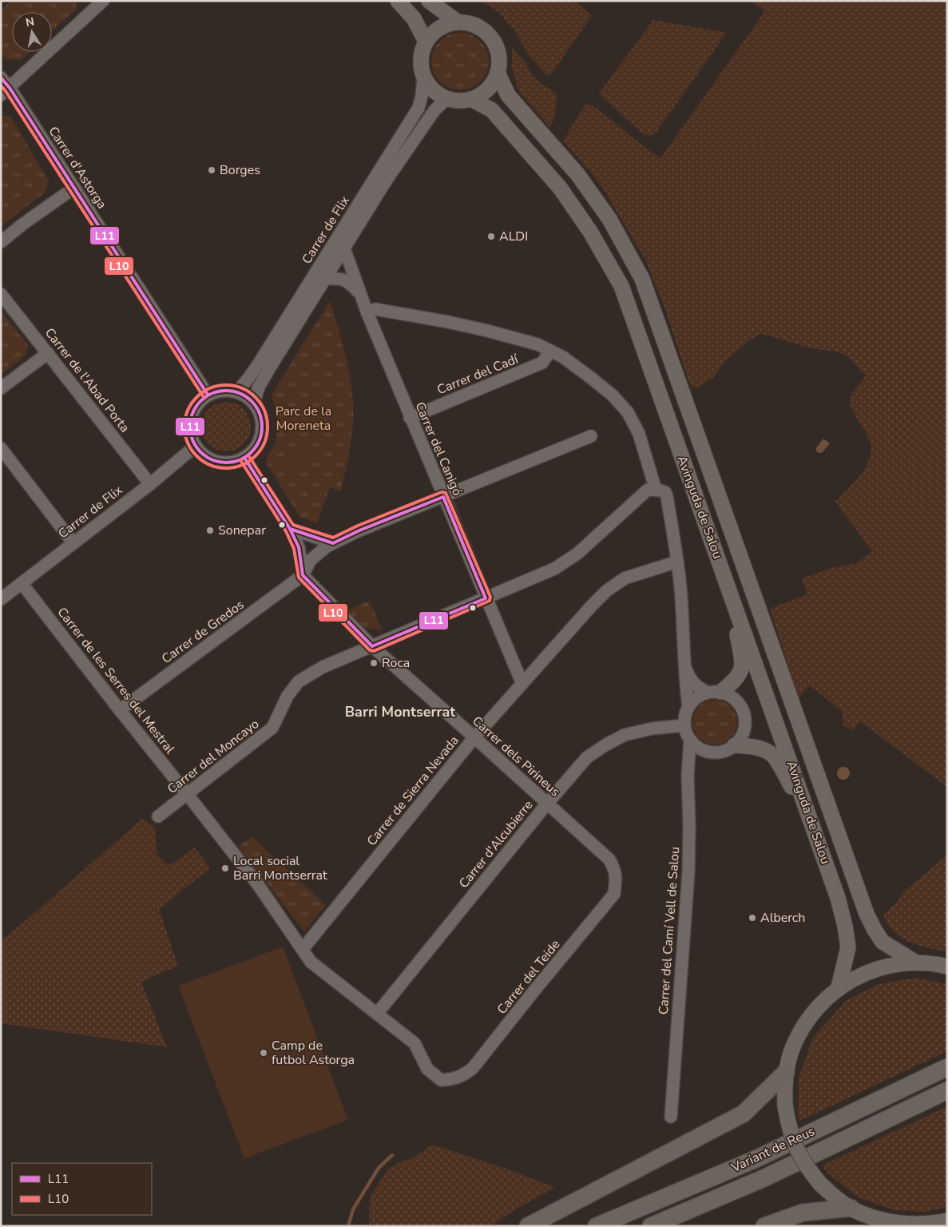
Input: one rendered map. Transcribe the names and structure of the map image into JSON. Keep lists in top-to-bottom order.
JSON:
{
  "streets": {
    "highway": ["Variant de Reus"],
    "main road": ["Avinguda de Salou"],
    "street": [
      "Carrer d'Astorga",
      "Carrer de Flix",
      "Carrer del Cadí",
      "Carrer de l'Abad Porta",
      "Carrer del Canigó",
      "Carrer de Gredos",
      "Carrer de les Serres del Mestral",
      "Carrer del Moncayo",
      "Carrer dels Pirineus",
      "Carrer de Sierra Nevada",
      "Carrer d'Alcubierre",
      "Carrer del Camí Vell de Salou",
      "Carrer del Teide"
    ]
  },
  "crossings": [
    ["Carrer d'Astorga", "Carrer de Flix"],
    ["Carrer de Flix", "Carrer de l'Abad Porta"],
    ["Carrer de Flix", "Carrer del Canigó"],
    ["Carrer de Flix", "Avinguda de Salou"],
    ["Carrer de Flix", "Carrer de les Serres del Mestral"],
    ["Carrer del Cadí", "Carrer del Canigó"],
    ["Carrer del Canigó", "Carrer del Moncayo"],
    ["Carrer del Canigó", "Carrer de Sierra Nevada"],
    ["Carrer de Gredos", "Carrer de les Serres del Mestral"],
    ["Carrer de Gredos", "Carrer dels Pirineus"],
    ["Carrer de les Serres del Mestral", "Carrer del Moncayo"],
    ["Carrer de les Serres del Mestral", "Carrer de Sierra Nevada"],
    ["Carrer de les Serres del Mestral", "Carrer d'Alcubierre"],
    ["Carrer de les Serres del Mestral", "Carrer del Teide"],
    ["Carrer del Moncayo", "Carrer dels Pirineus"],
    ["Carrer dels Pirineus", "Carrer de Sierra Nevada"],
    ["Carrer dels Pirineus", "Carrer d'Alcubierre"],
    ["Carrer dels Pirineus", "Carrer del Teide"],
    ["Carrer d'Alcubierre", "Carrer del Camí Vell de Salou"]
  ],
  "districts": ["Barri Montserrat"],
  "parks": ["Parc de la Moreneta"],
  "places": [
    "Borges",
    "ALDI",
    "Sonepar",
    "Roca",
    "Local social Barri Montserrat",
    "Alberch",
    "Camp de futbol Astorga"
  ],
  "lines": ["transit line L11", "transit line L10"],
  "legend": ["L11", "L10"],
  "north": "top"
}
